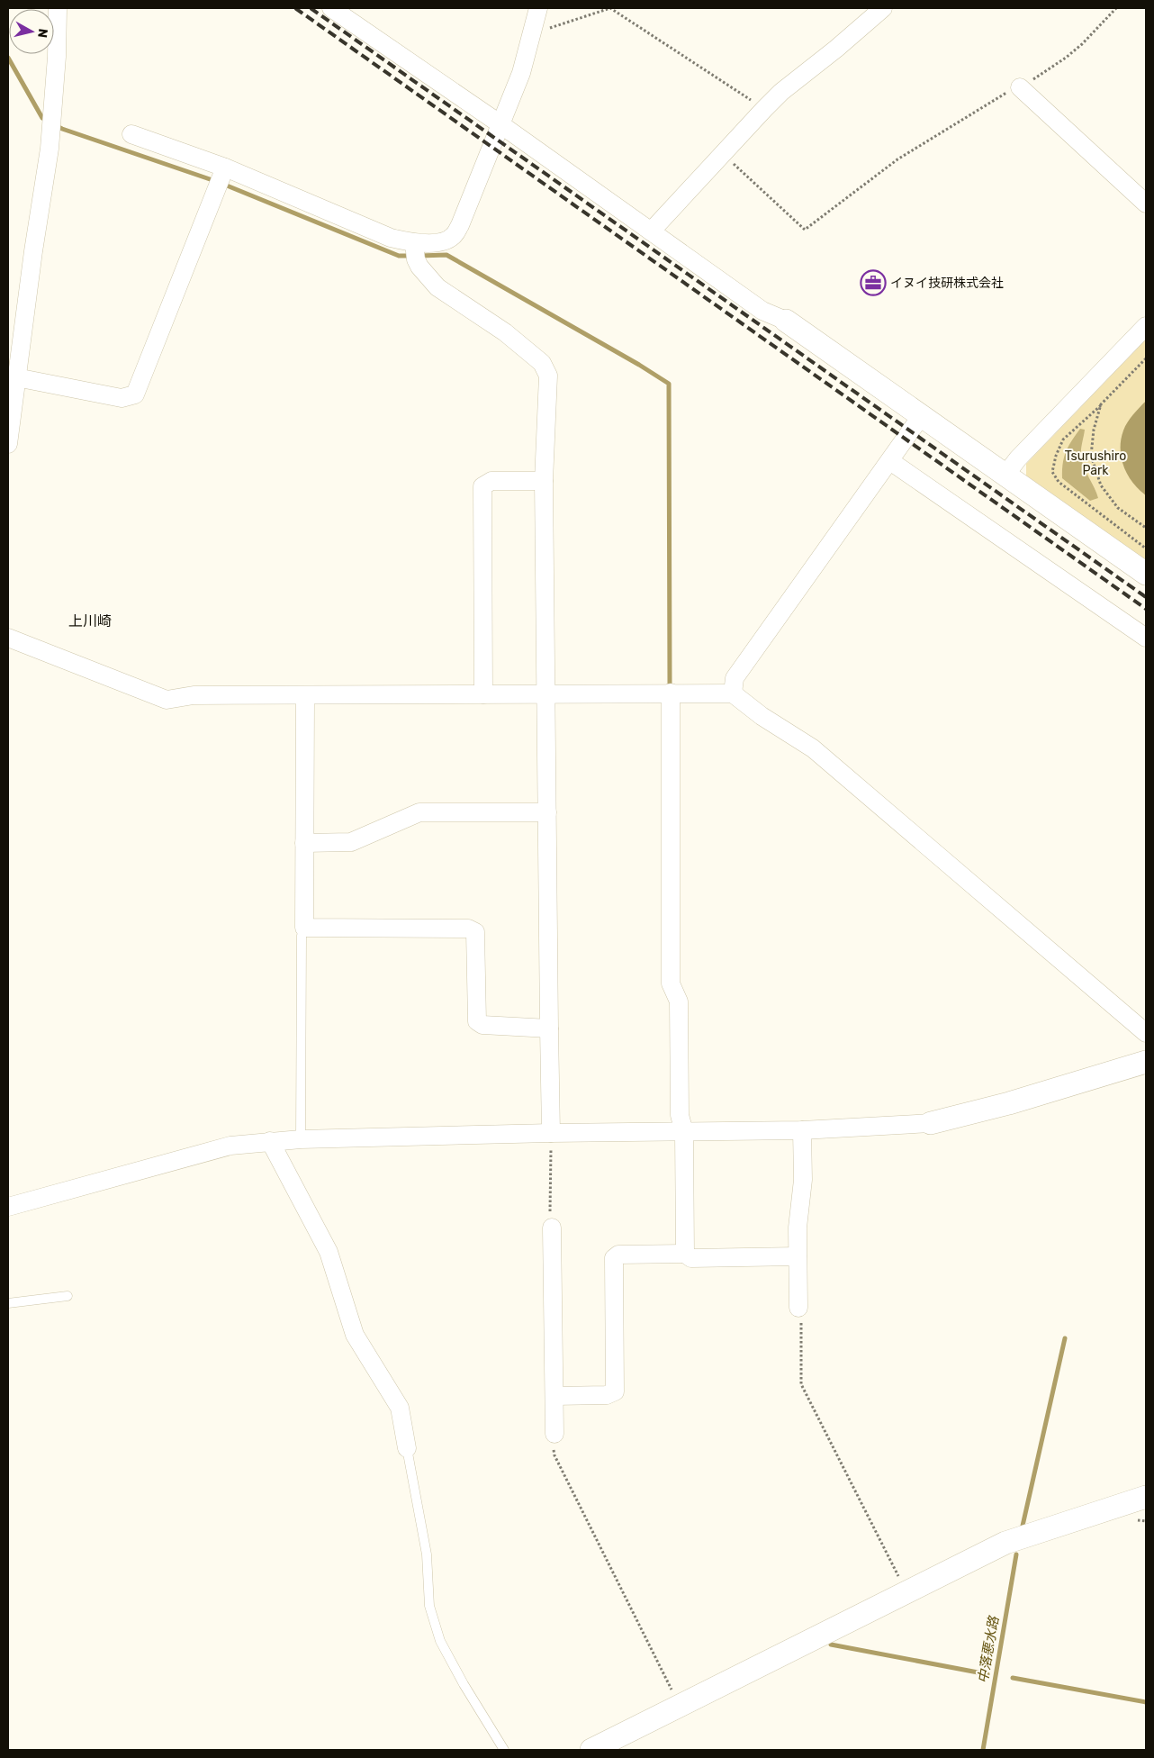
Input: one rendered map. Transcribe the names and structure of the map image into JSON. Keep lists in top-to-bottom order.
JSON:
{
  "districts": ["上川崎"],
  "water": ["中落悪水路"],
  "parks": ["Tsurushiro Park"],
  "places": {
    "office": ["イヌイ技研株式会社"]
  },
  "north": "right"
}
